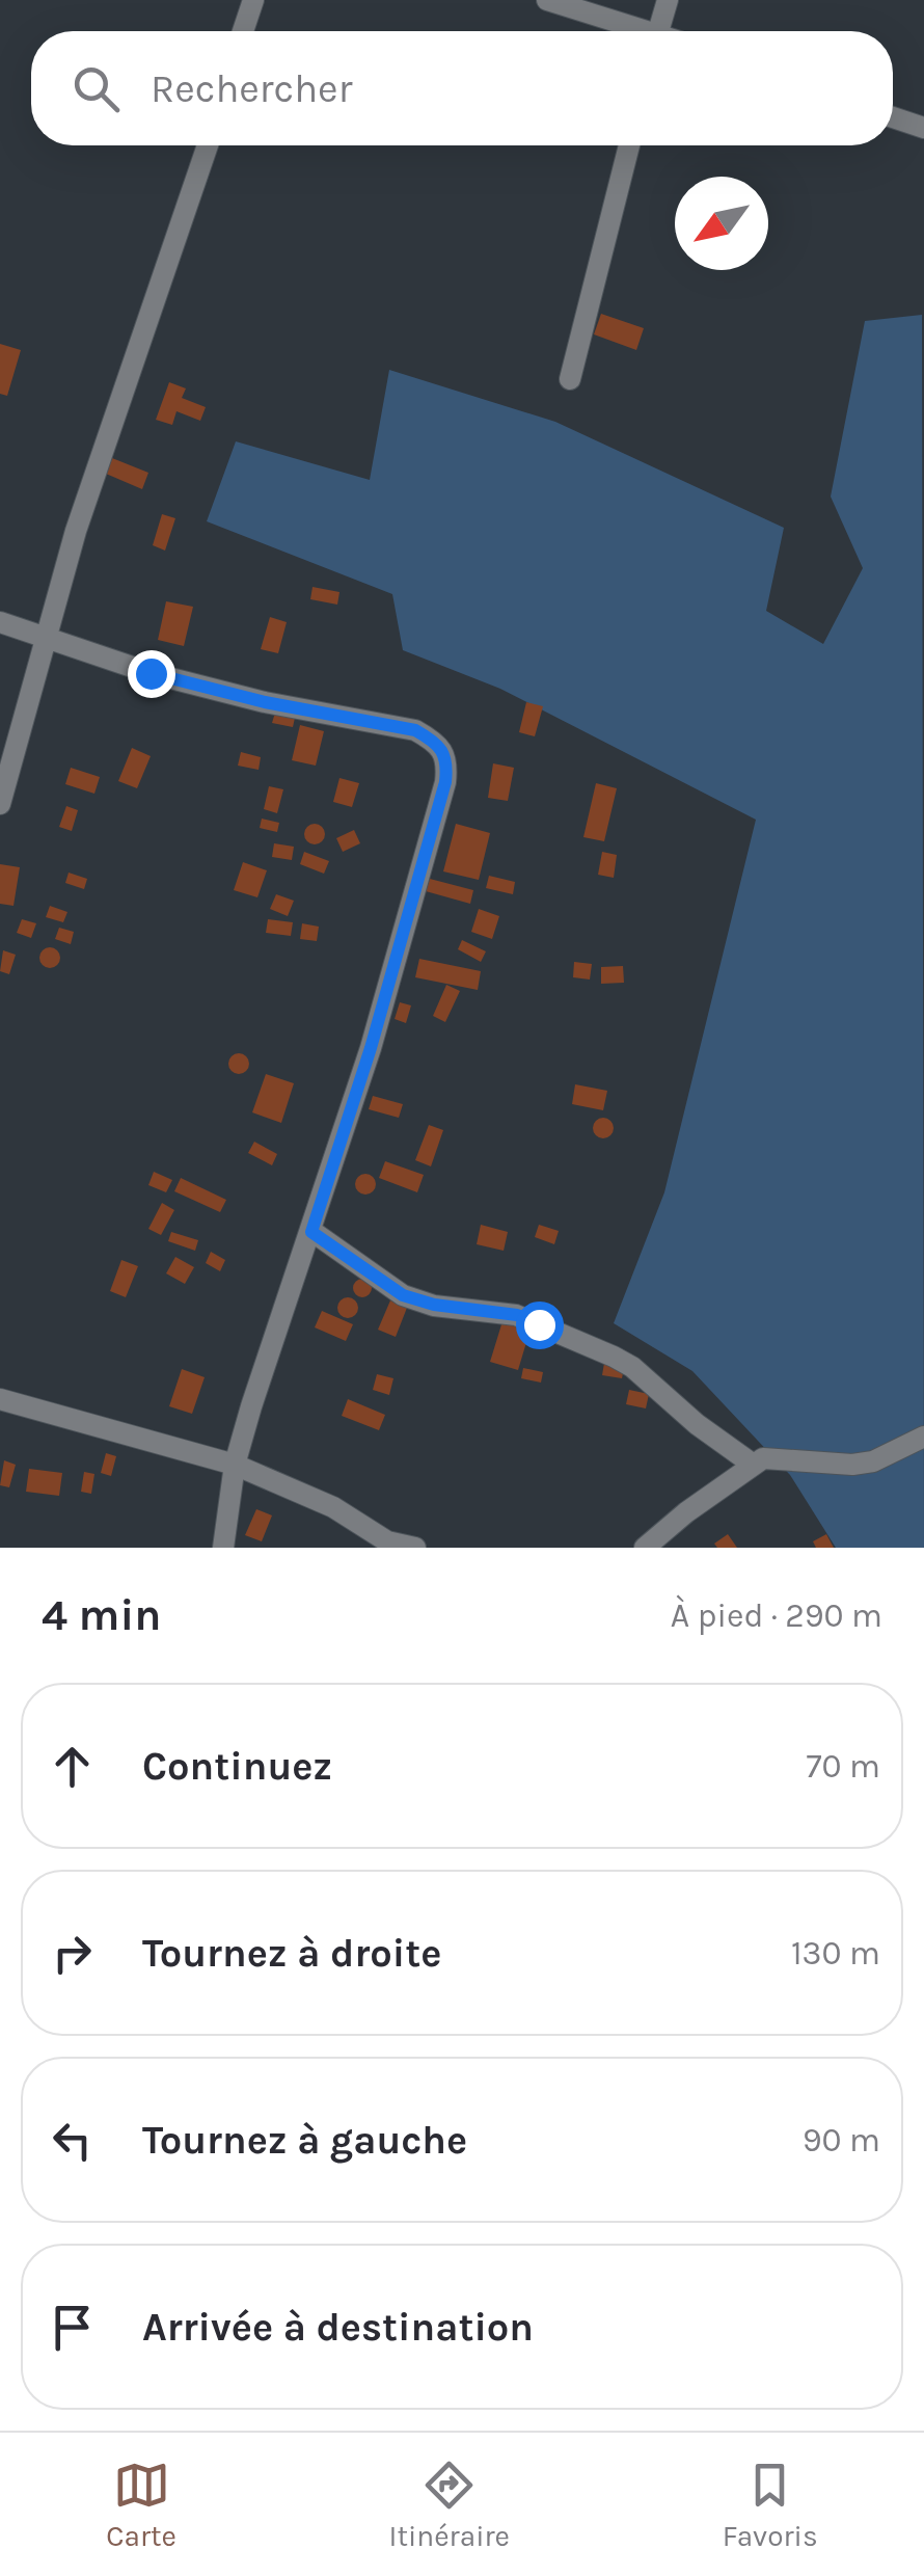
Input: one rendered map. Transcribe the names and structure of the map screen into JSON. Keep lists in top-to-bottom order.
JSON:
{
  "north": "bottom left",
  "page": {
    "search": "Rechercher",
    "heading": ["4 min", "À pied · 290 m"],
    "list": [
      ["Continuez", "70 m"],
      ["Tournez à droite", "130 m"],
      ["Tournez à gauche", "90 m"],
      "Arrivée à destination"
    ],
    "nav": ["Carte", "Itinéraire", "Favoris"]
  }
}
